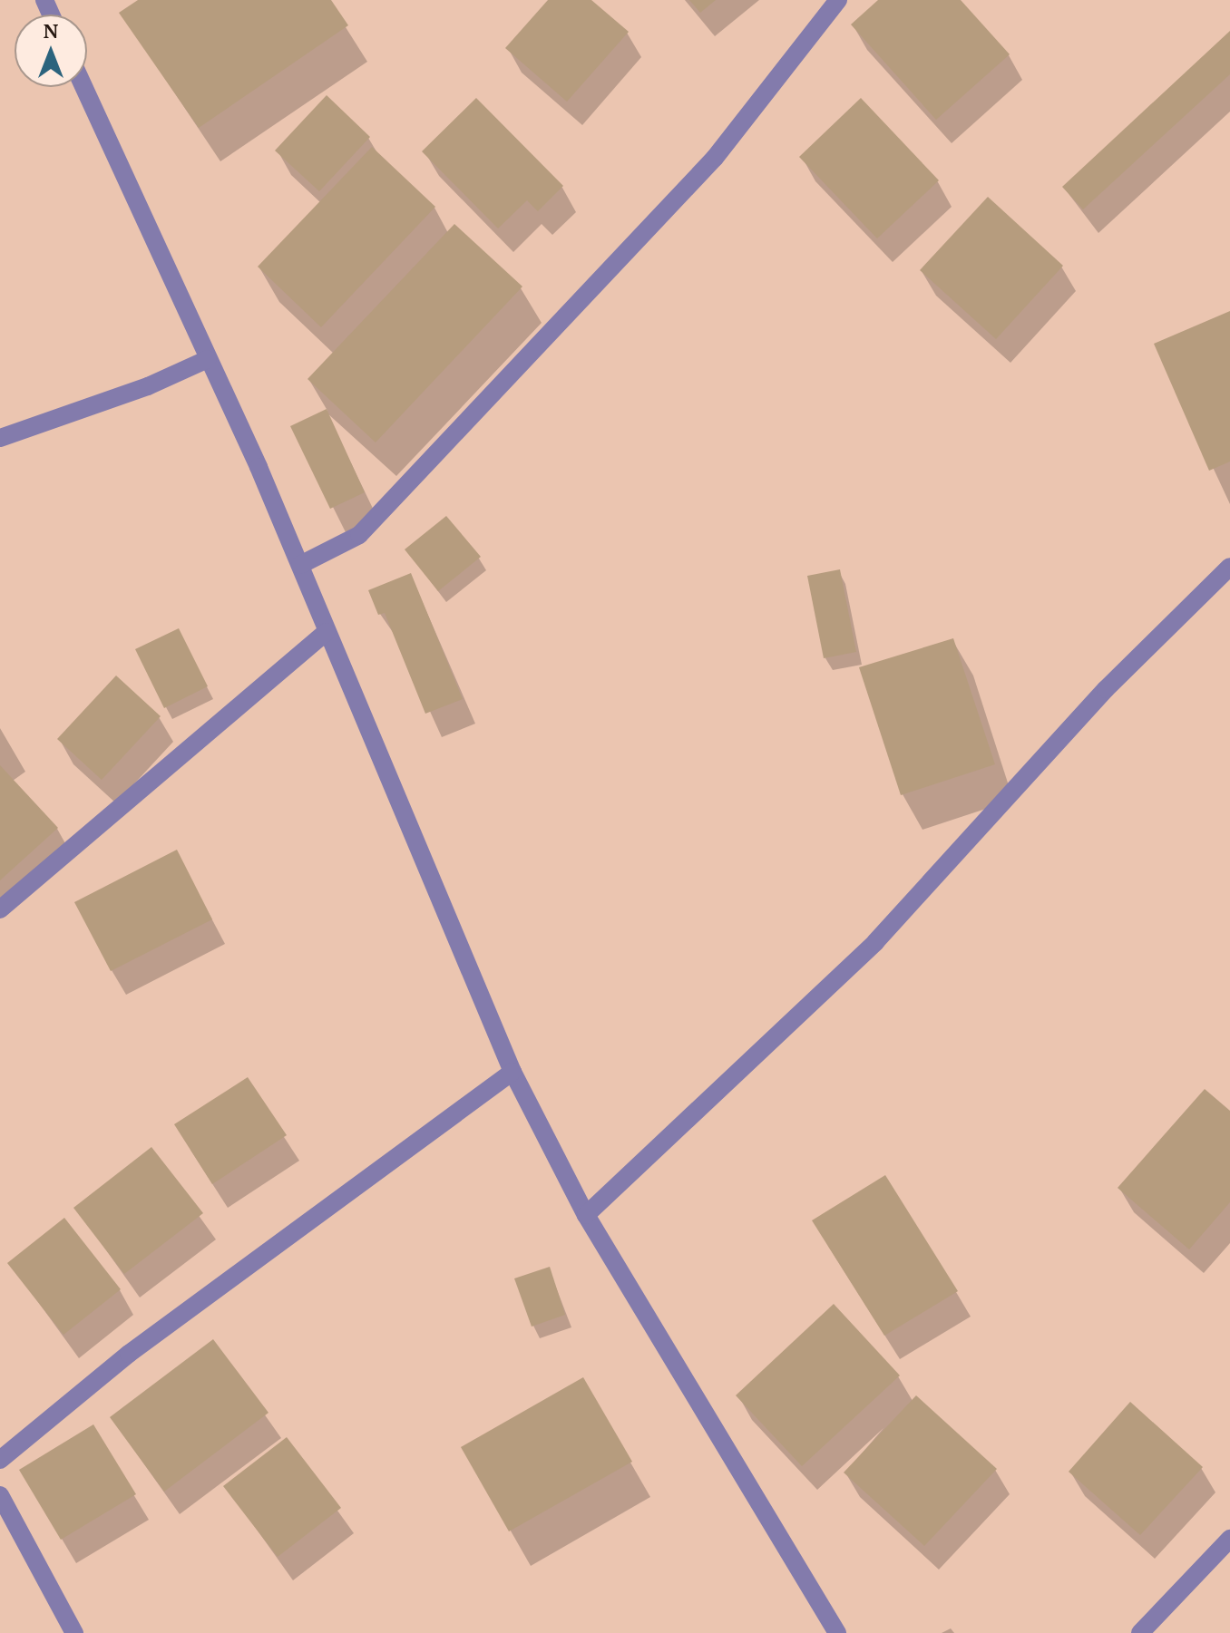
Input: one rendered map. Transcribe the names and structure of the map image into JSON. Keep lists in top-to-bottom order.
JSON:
{
  "north": "top"
}
